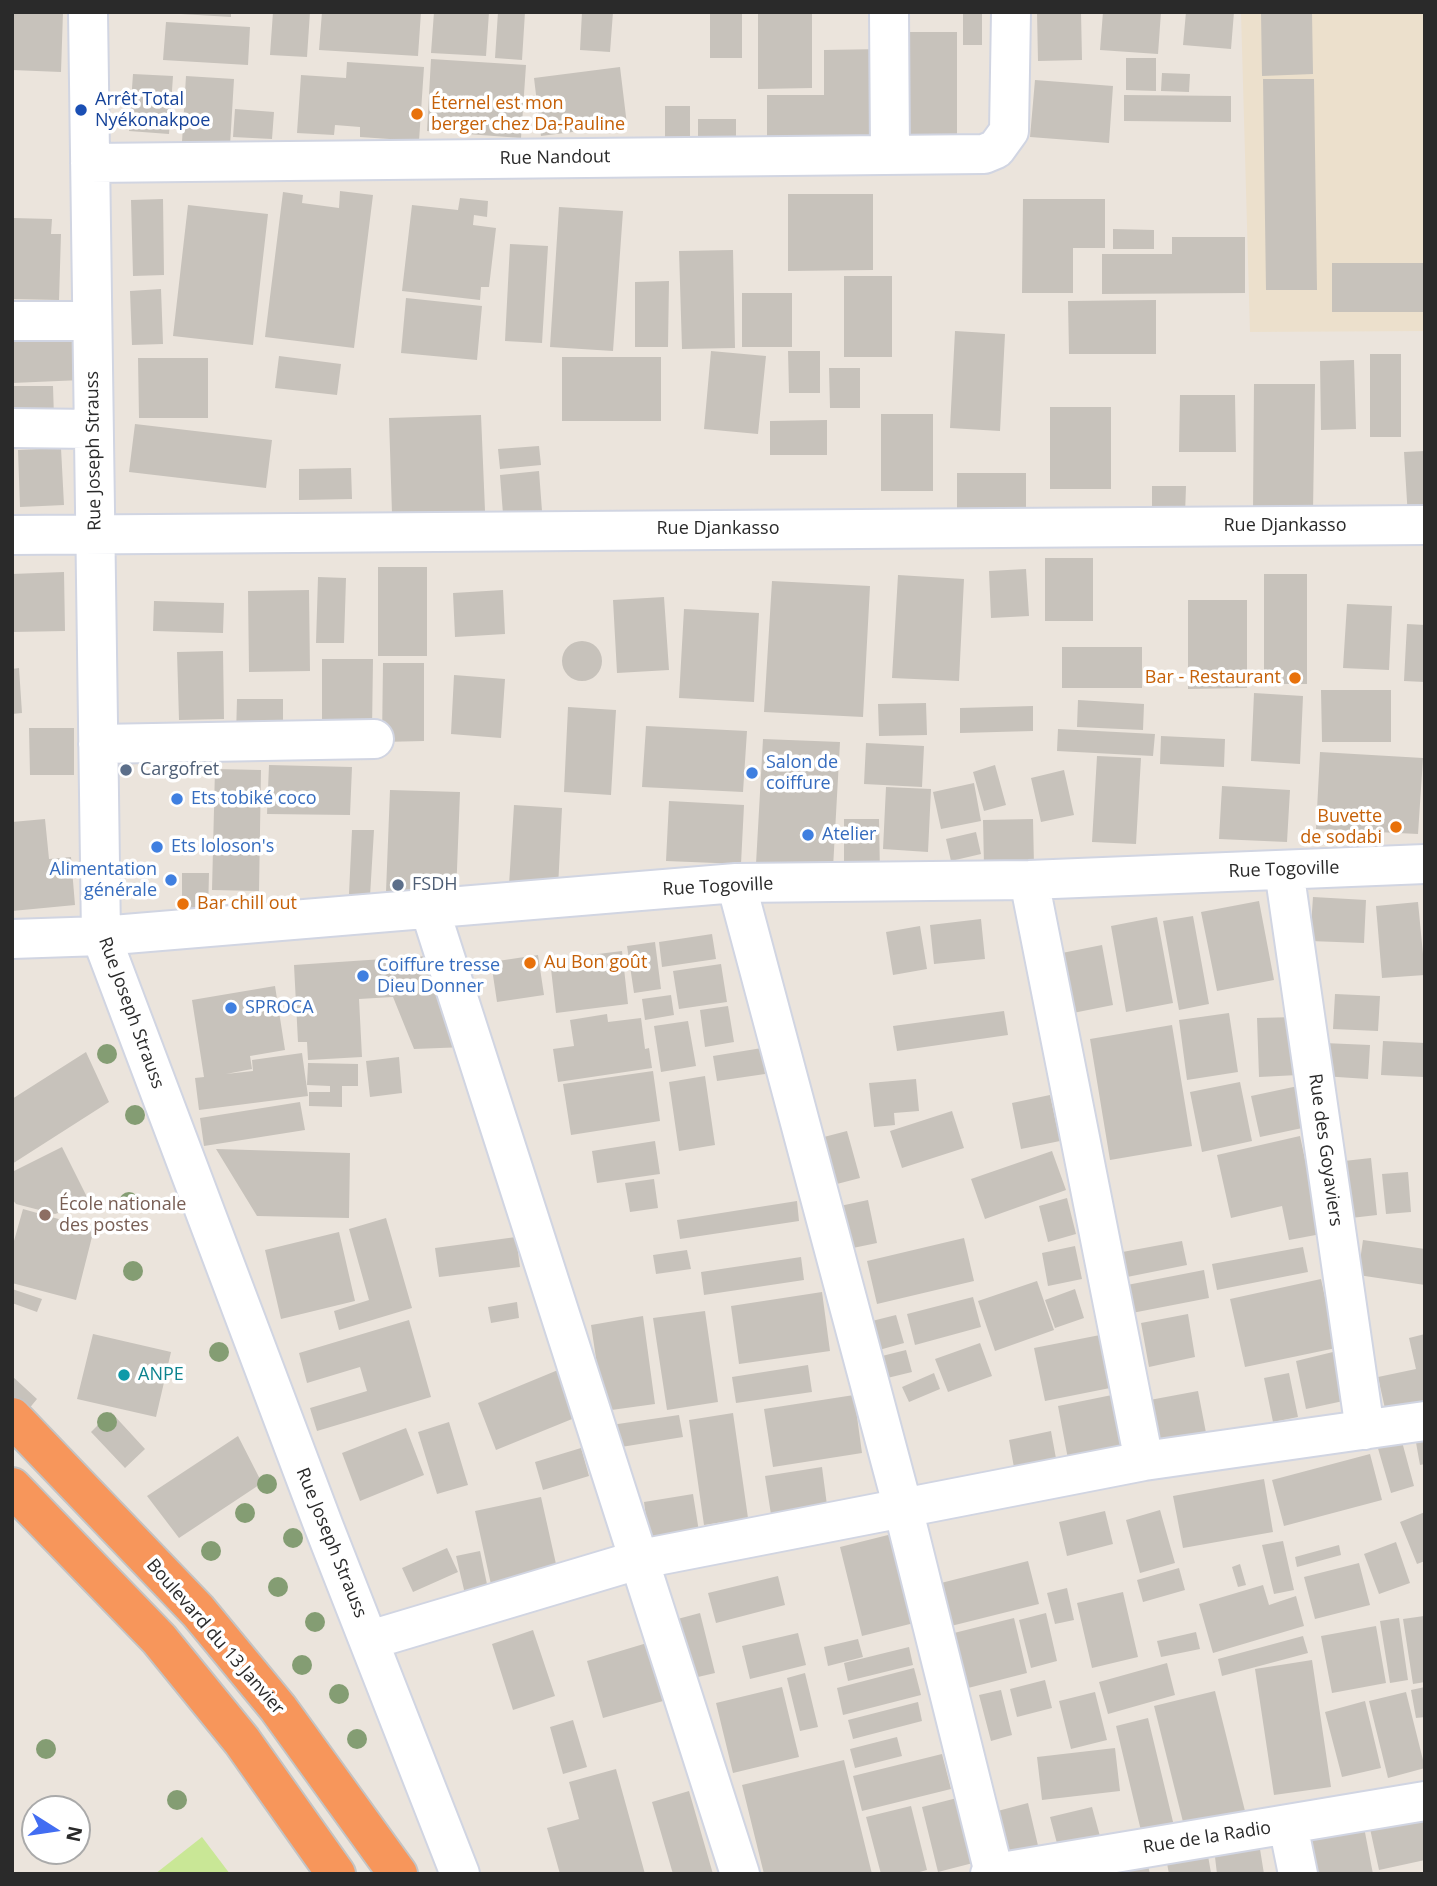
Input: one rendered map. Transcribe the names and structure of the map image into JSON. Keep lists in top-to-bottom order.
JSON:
{
  "streets": {
    "highway": ["Boulevard du 13 Janvier"],
    "street": [
      "Rue Nandout",
      "Rue Joseph Strauss",
      "Rue Djankasso",
      "Rue Togoville",
      "Rue des Goyaviers",
      "Rue de la Radio"
    ]
  },
  "crossings": [
    ["Rue Nandout", "Rue Joseph Strauss"],
    ["Rue Joseph Strauss", "Rue Djankasso"],
    ["Rue Joseph Strauss", "Rue Togoville"],
    ["Rue Togoville", "Rue des Goyaviers"]
  ],
  "places": [
    "Arrêt Total Nyékonakpoe",
    "Éternel est mon berger chez Da-Pauline",
    "Bar - Restaurant",
    "Cargofret",
    "Salon de coiffure",
    "Ets tobiké coco",
    "Buvette de sodabi",
    "Atelier",
    "Ets loloson's",
    "Alimentation générale",
    "FSDH",
    "Bar chill out",
    "Au Bon goût",
    "Coiffure tresse Dieu Donner",
    "SPROCA",
    "École nationale des postes",
    "ANPE"
  ],
  "north": "right"
}
